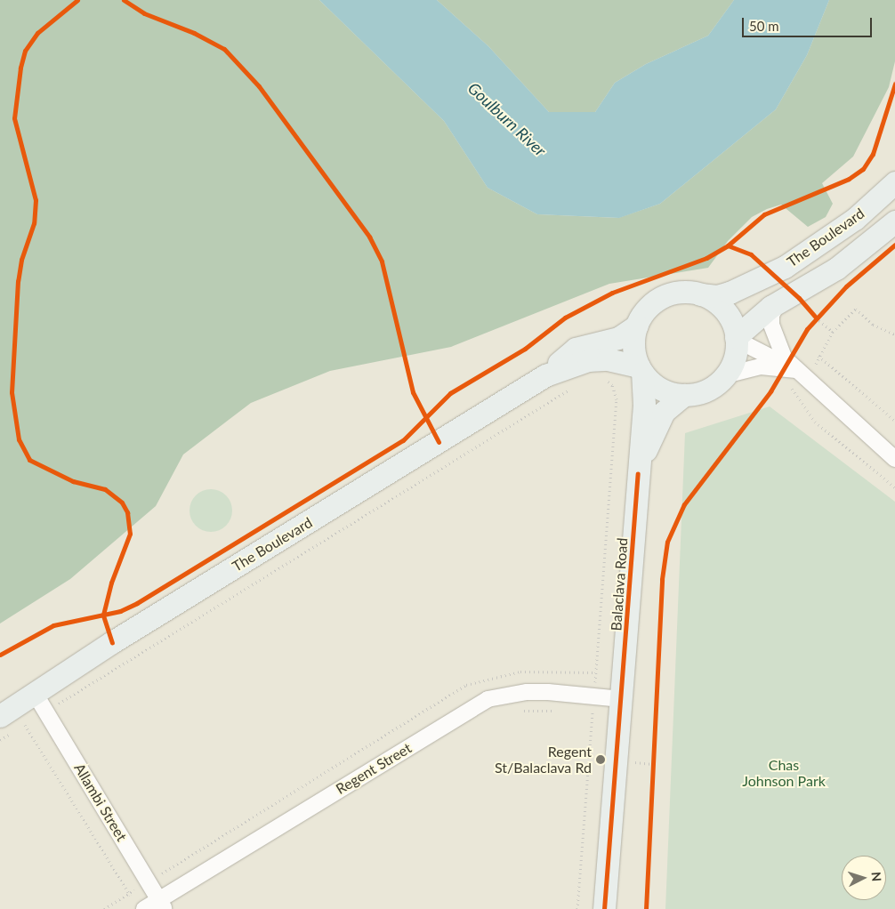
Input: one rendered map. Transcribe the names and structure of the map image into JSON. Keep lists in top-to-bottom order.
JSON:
{
  "streets": {
    "street": [
      "The Boulevard",
      "Balaclava Road",
      "Regent Street",
      "Allambi Street"
    ]
  },
  "crossings": [
    ["The Boulevard", "Balaclava Road"],
    ["The Boulevard", "Allambi Street"],
    ["Balaclava Road", "Regent Street"],
    ["Regent Street", "Allambi Street"]
  ],
  "water": ["Goulburn River"],
  "parks": ["Chas Johnson Park"],
  "places": ["Regent St/Balaclava Rd"],
  "scale_bar": "50 m",
  "north": "right"
}
